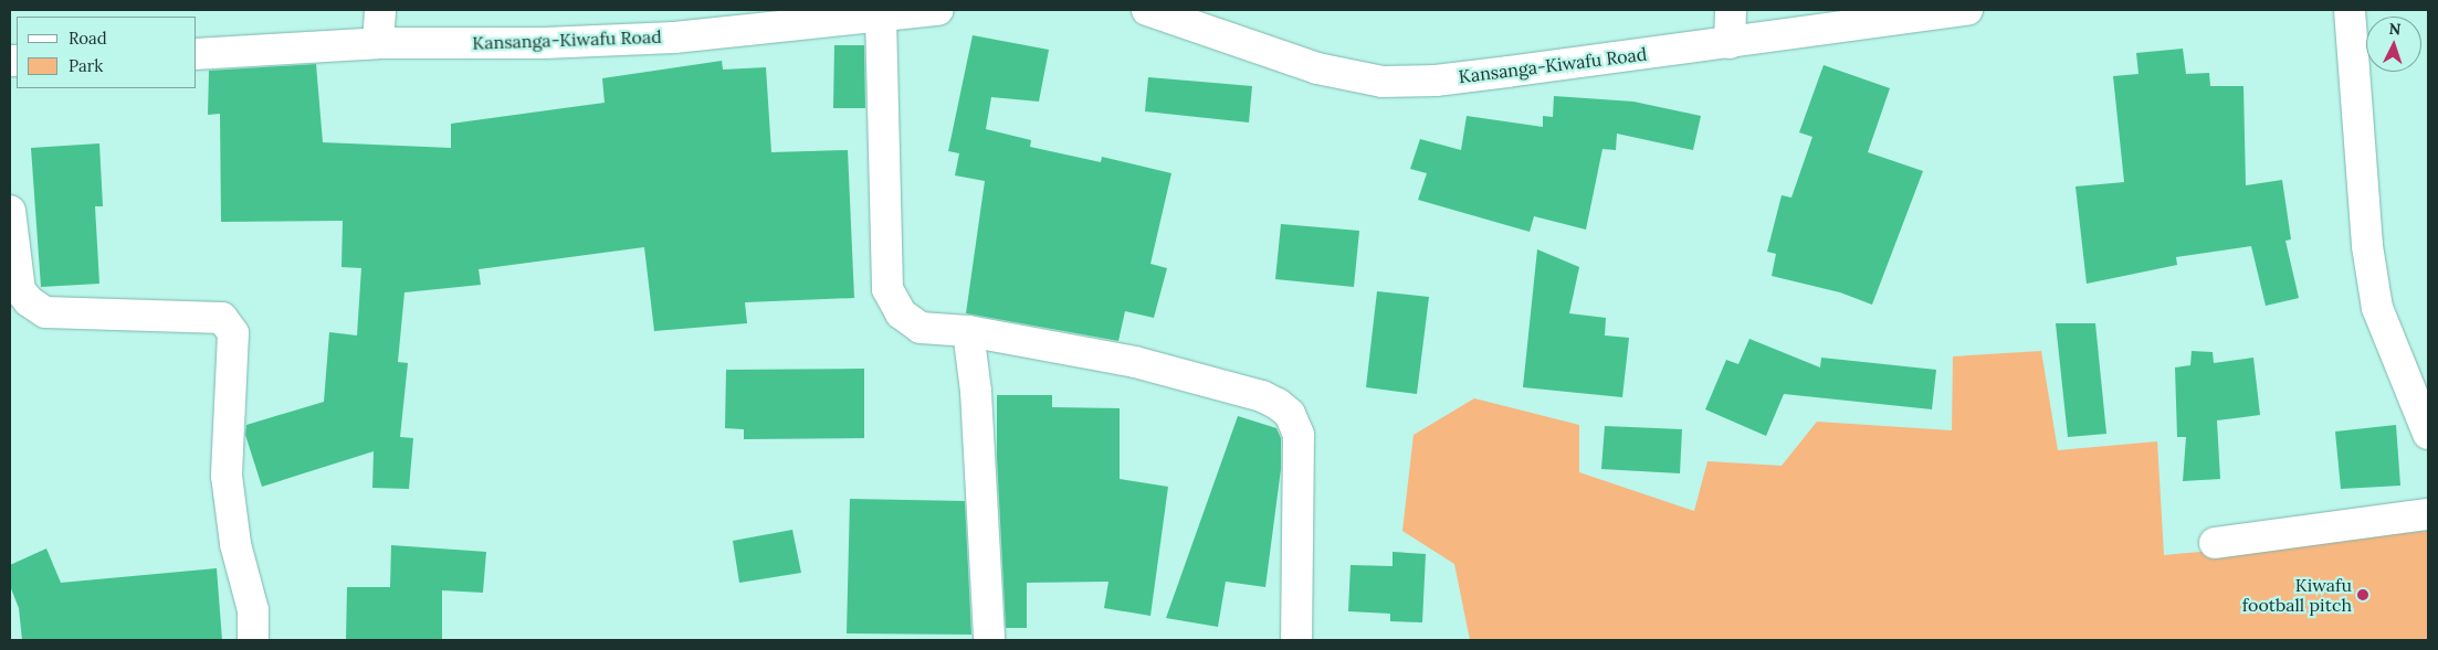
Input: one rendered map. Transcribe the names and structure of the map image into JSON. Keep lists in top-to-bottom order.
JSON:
{
  "streets": {
    "street": ["Kansanga-Kiwafu Road"]
  },
  "places": ["Kiwafu football pitch"],
  "legend": ["Road", "Park"],
  "north": "top"
}
